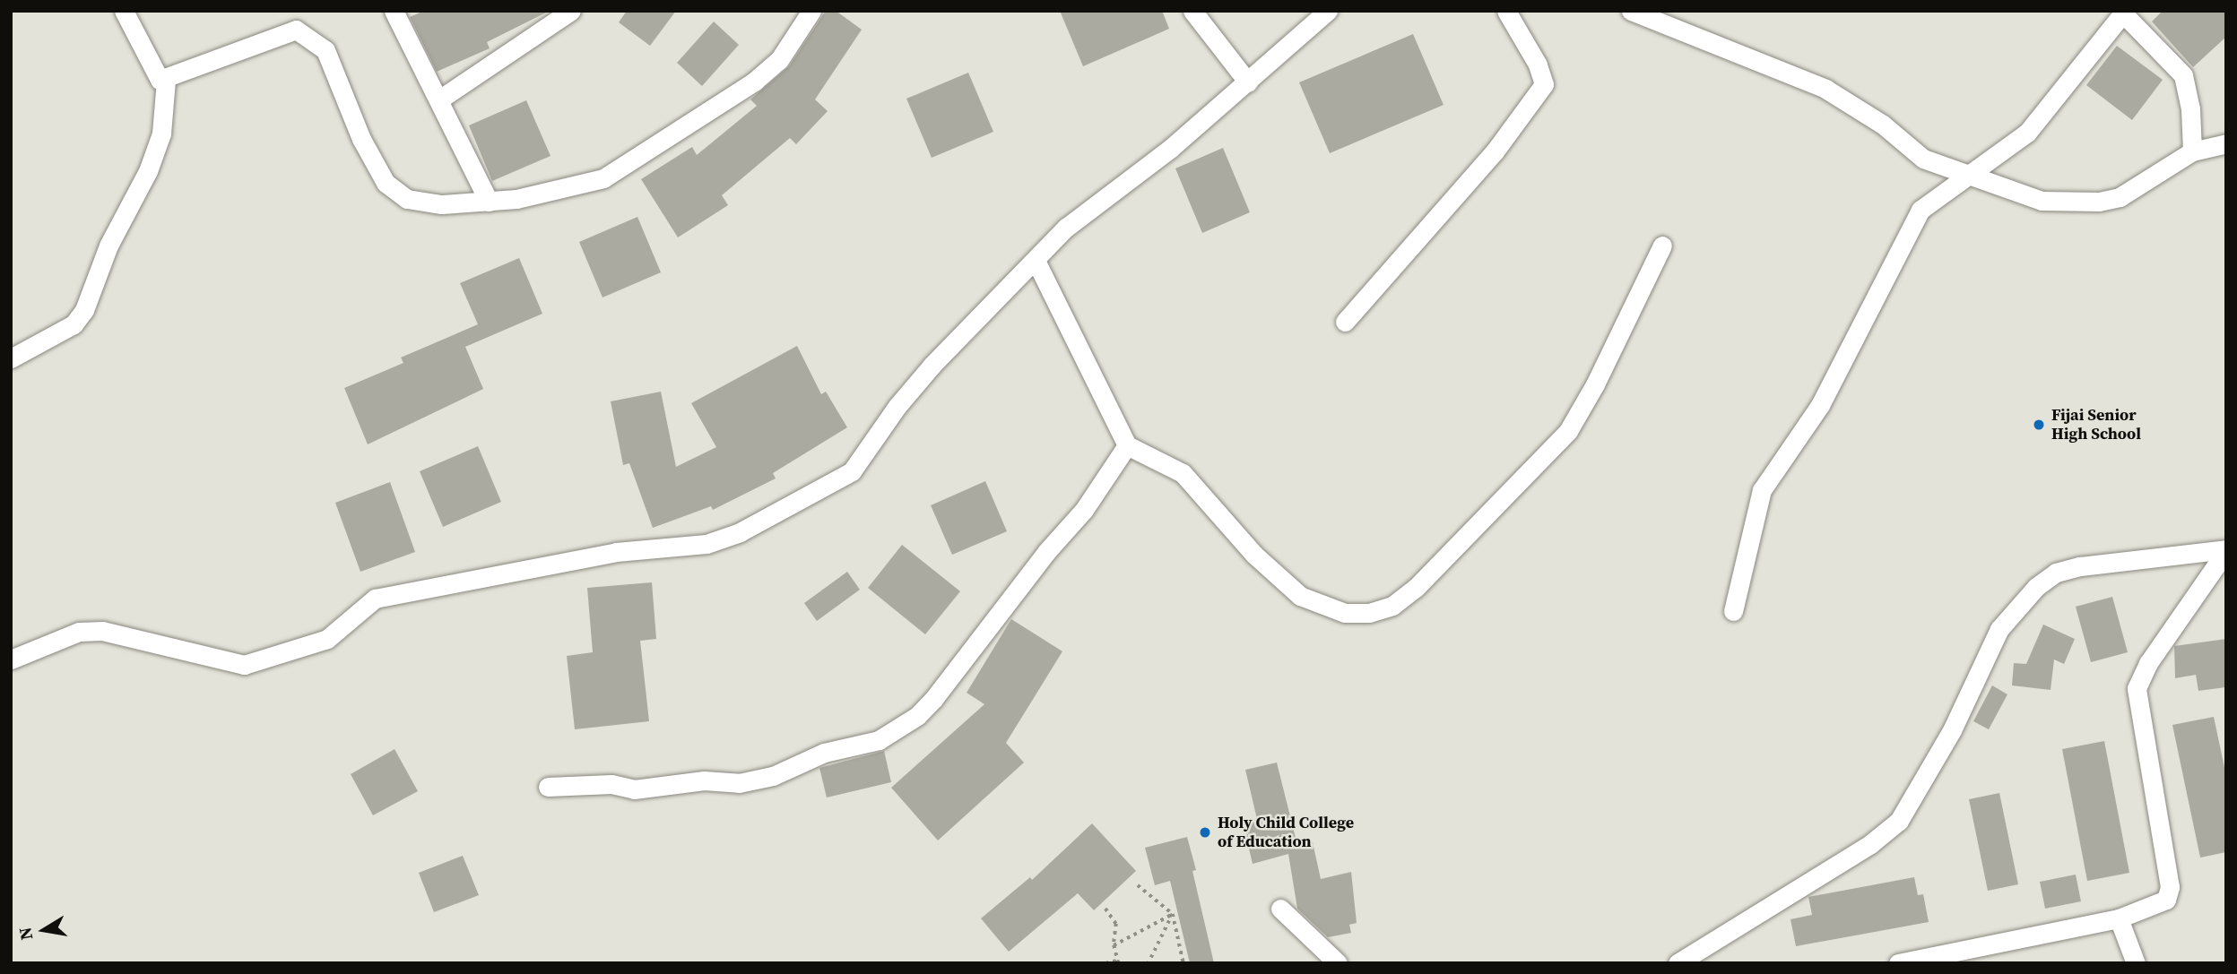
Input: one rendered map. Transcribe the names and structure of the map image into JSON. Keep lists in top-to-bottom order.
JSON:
{
  "places": ["Fijai Senior High School", "Holy Child College of Education"],
  "north": "left"
}
